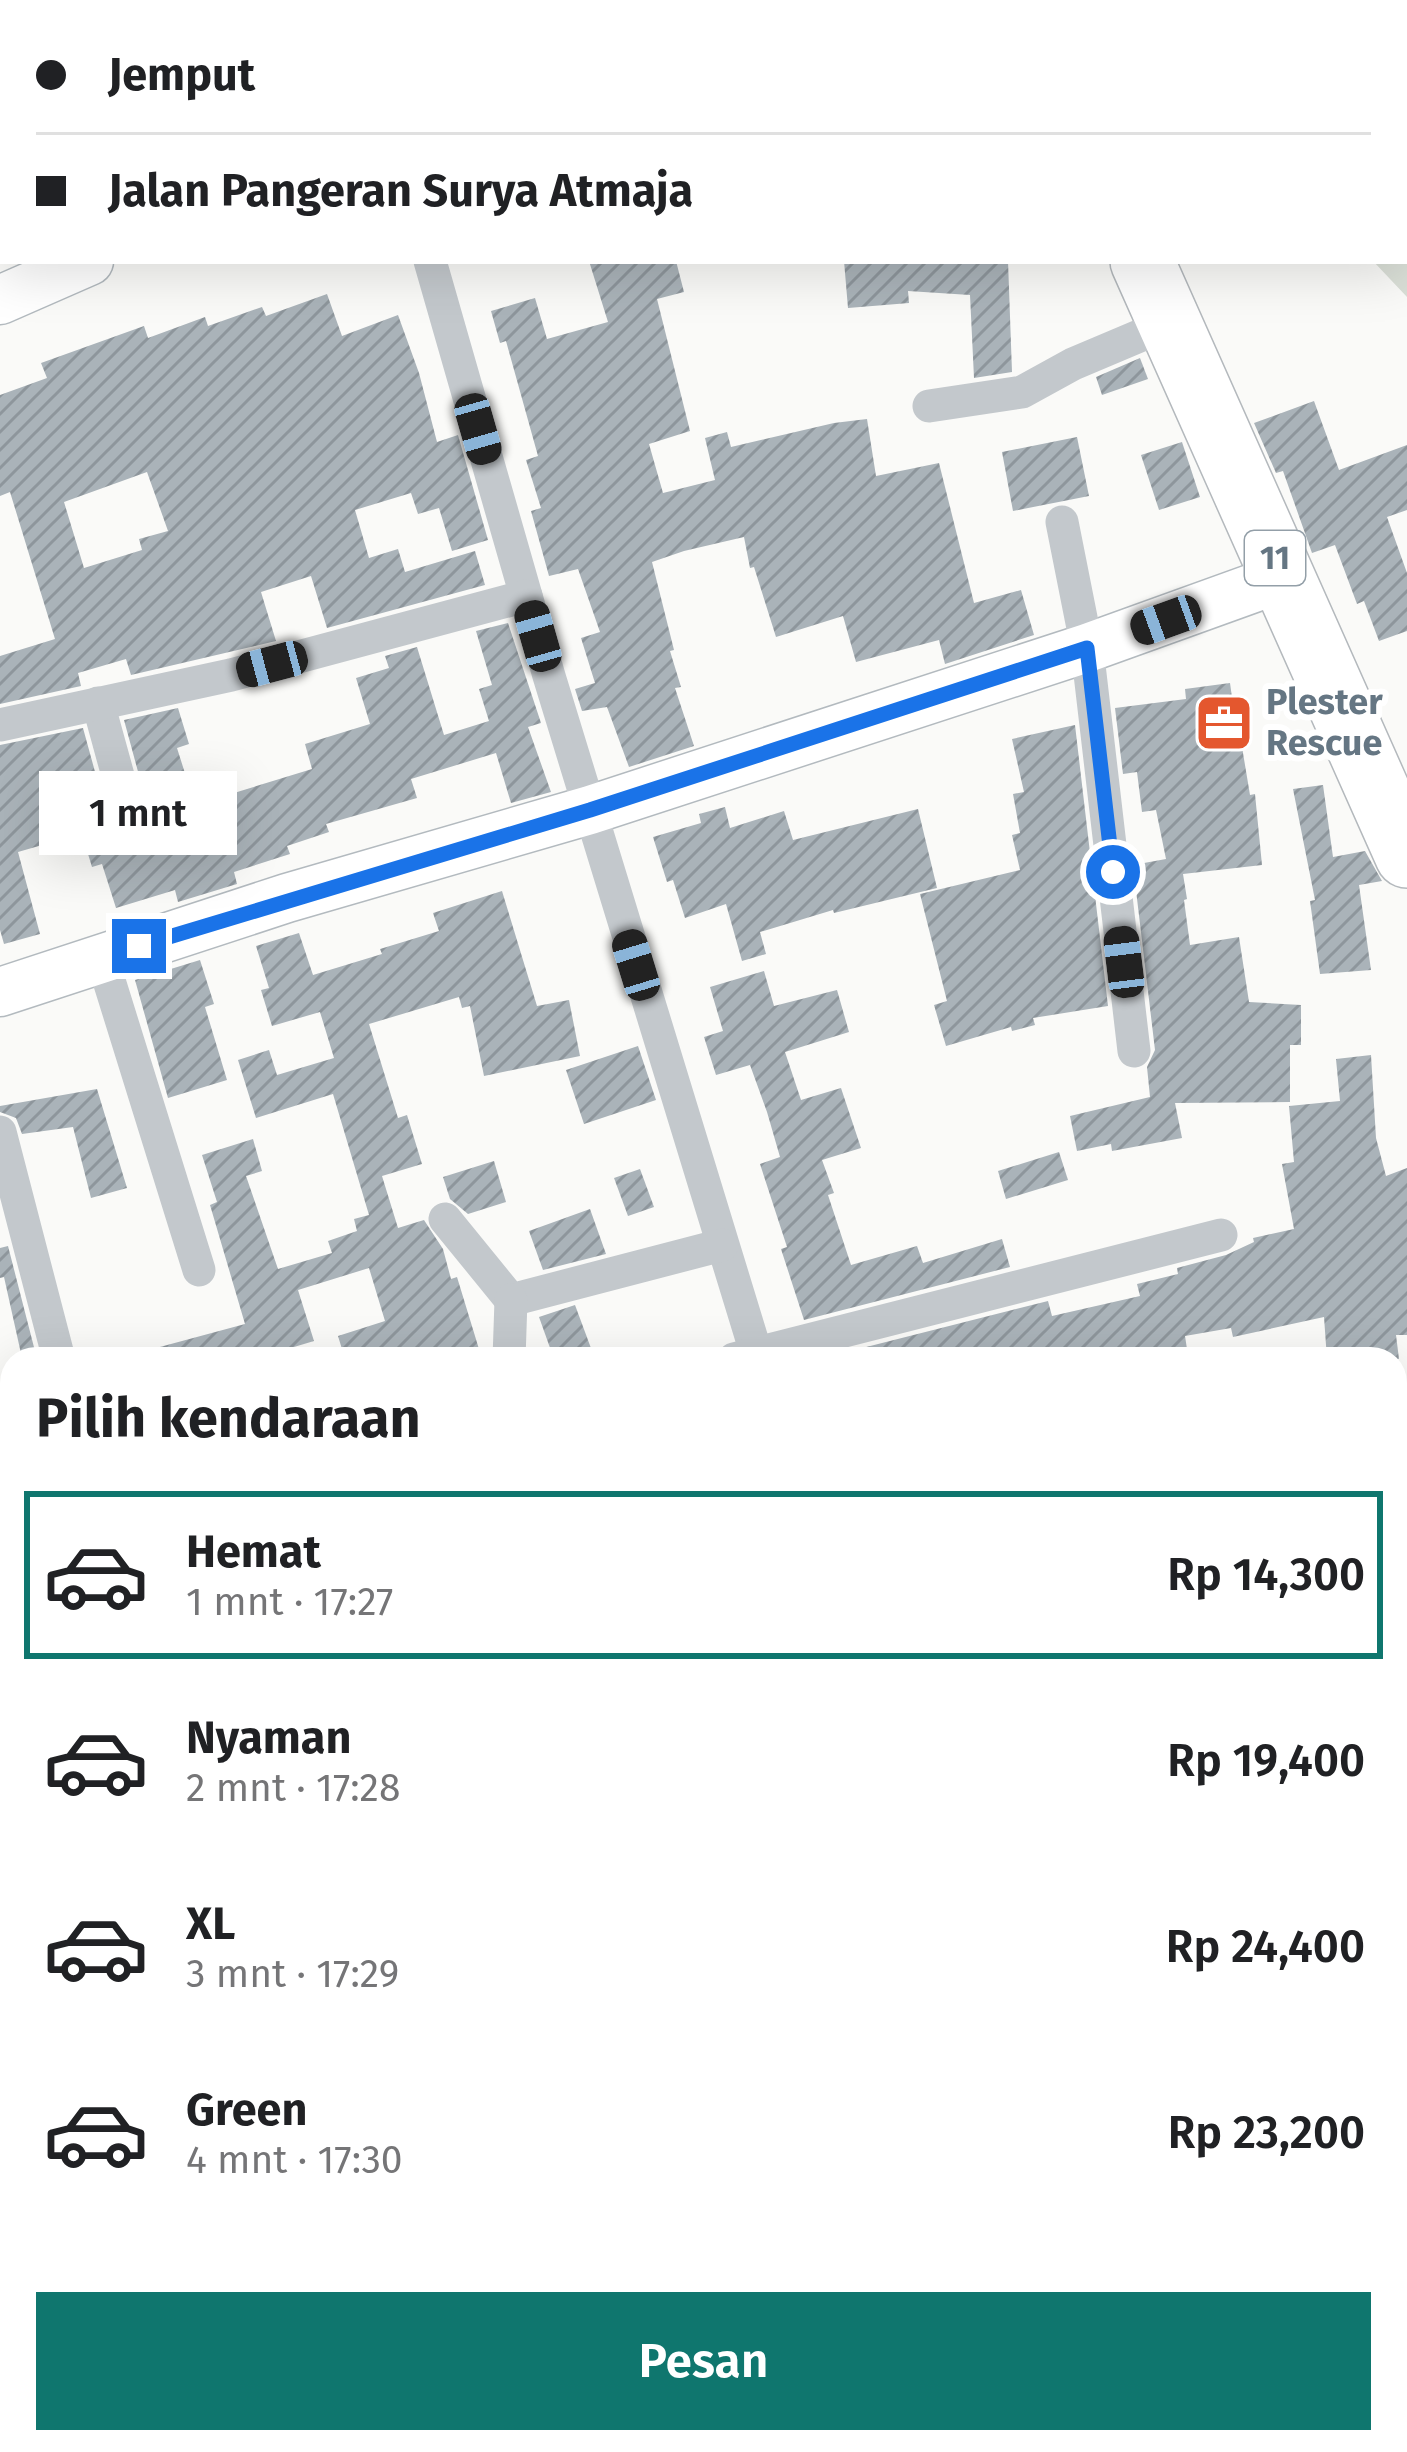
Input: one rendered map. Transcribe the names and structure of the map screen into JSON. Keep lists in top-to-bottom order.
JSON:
{
  "streets": {
    "highway": ["11"]
  },
  "places": {
    "office": ["Plester Rescue"]
  },
  "page": {
    "banner": ["Jemput", "Jalan Pangeran Surya Atmaja"],
    "bubble": "1 mnt",
    "heading": "Pilih kendaraan",
    "list": [
      {
        "name": "Hemat",
        "note": "1 mnt · 17:27",
        "value": "Rp 14,300"
      },
      {
        "name": "Nyaman",
        "note": "2 mnt · 17:28",
        "value": "Rp 19,400"
      },
      {
        "name": "XL",
        "note": "3 mnt · 17:29",
        "value": "Rp 24,400"
      },
      {
        "name": "Green",
        "note": "4 mnt · 17:30",
        "value": "Rp 23,200"
      }
    ],
    "buttons": "Pesan"
  }
}
